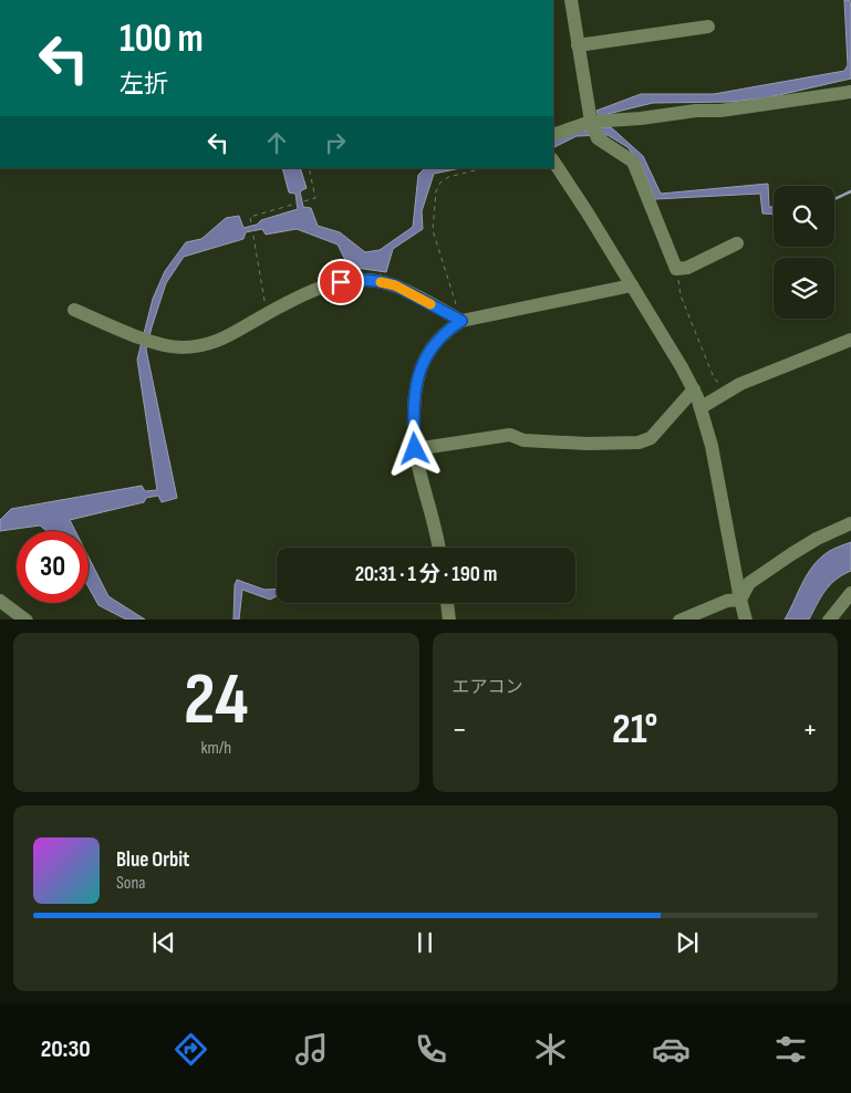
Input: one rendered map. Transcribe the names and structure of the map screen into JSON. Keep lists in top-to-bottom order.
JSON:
{
  "page": {
    "turn": ["100 m", "左折"],
    "limit": "30",
    "trip": "20:31 · 1 分 · 190 m",
    "tile": [
      ["24", "km/h"],
      "エアコン"
    ],
    "heat": ["−", "21°", "+"],
    "song": ["Blue Orbit", "Sona"],
    "tabs": "20:30"
  }
}
